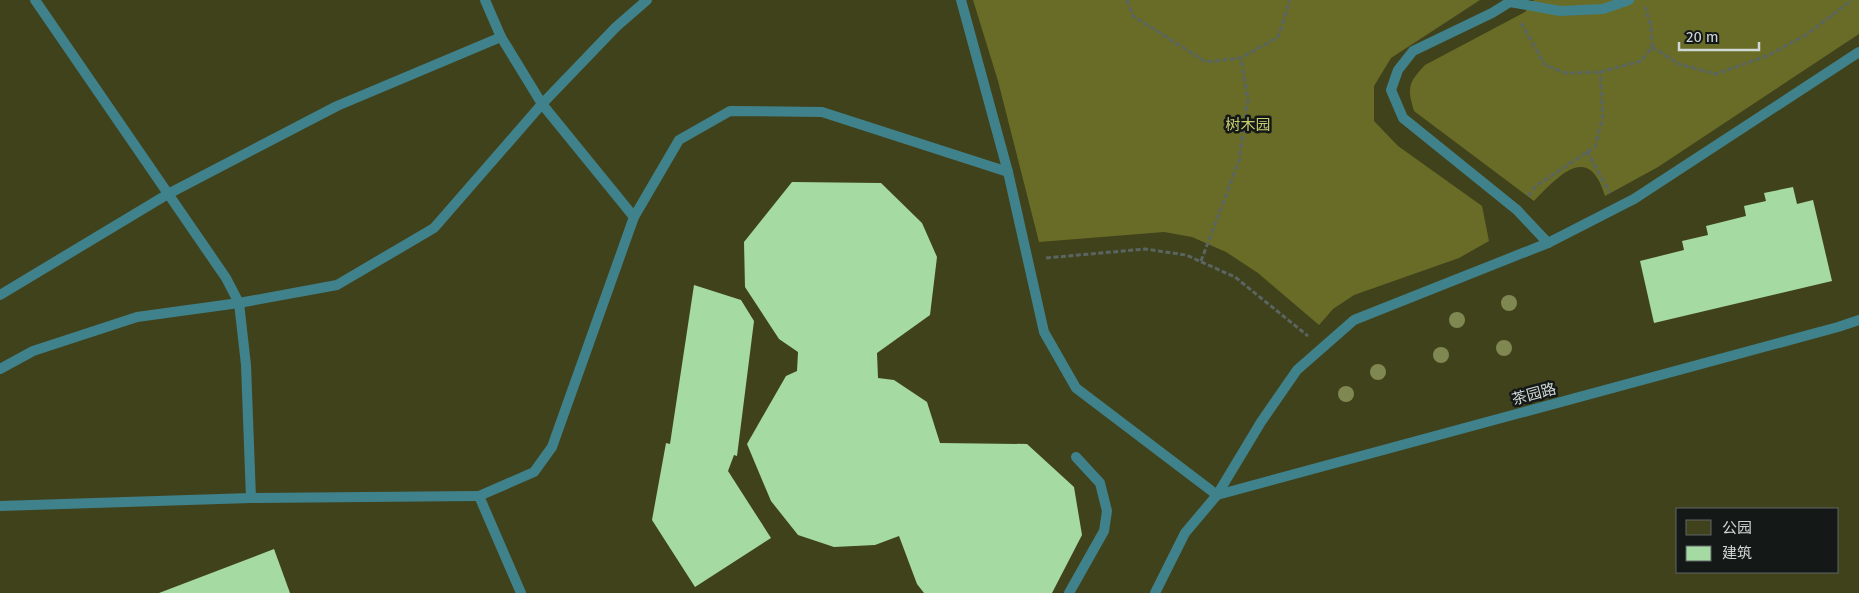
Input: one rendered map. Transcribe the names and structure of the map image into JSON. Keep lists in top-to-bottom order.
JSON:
{
  "streets": {
    "lane": ["茶园路"]
  },
  "parks": ["树木园"],
  "legend": ["公园", "建筑"],
  "scale_bar": "20 m"
}
